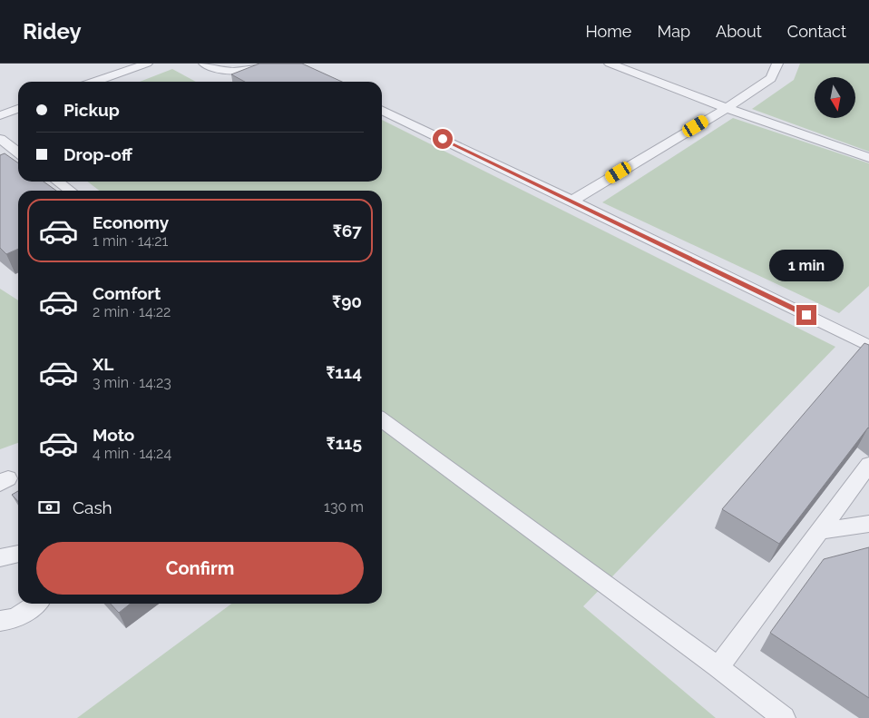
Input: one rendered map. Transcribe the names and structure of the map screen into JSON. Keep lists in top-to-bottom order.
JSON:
{
  "north": "bottom",
  "page": {
    "header": "Ridey",
    "nav": [
      "Home",
      "Map",
      "About",
      "Contact"
    ],
    "banner": ["Pickup", "Drop-off"],
    "list": [
      {
        "name": "Economy",
        "note": "1 min · 14:21",
        "value": "₹67"
      },
      {
        "name": "Comfort",
        "note": "2 min · 14:22",
        "value": "₹90"
      },
      {
        "name": "XL",
        "note": "3 min · 14:23",
        "value": "₹114"
      },
      {
        "name": "Moto",
        "note": "4 min · 14:24",
        "value": "₹115"
      }
    ],
    "bubble": "1 min",
    "pay": ["Cash", "130 m"],
    "buttons": "Confirm"
  }
}
